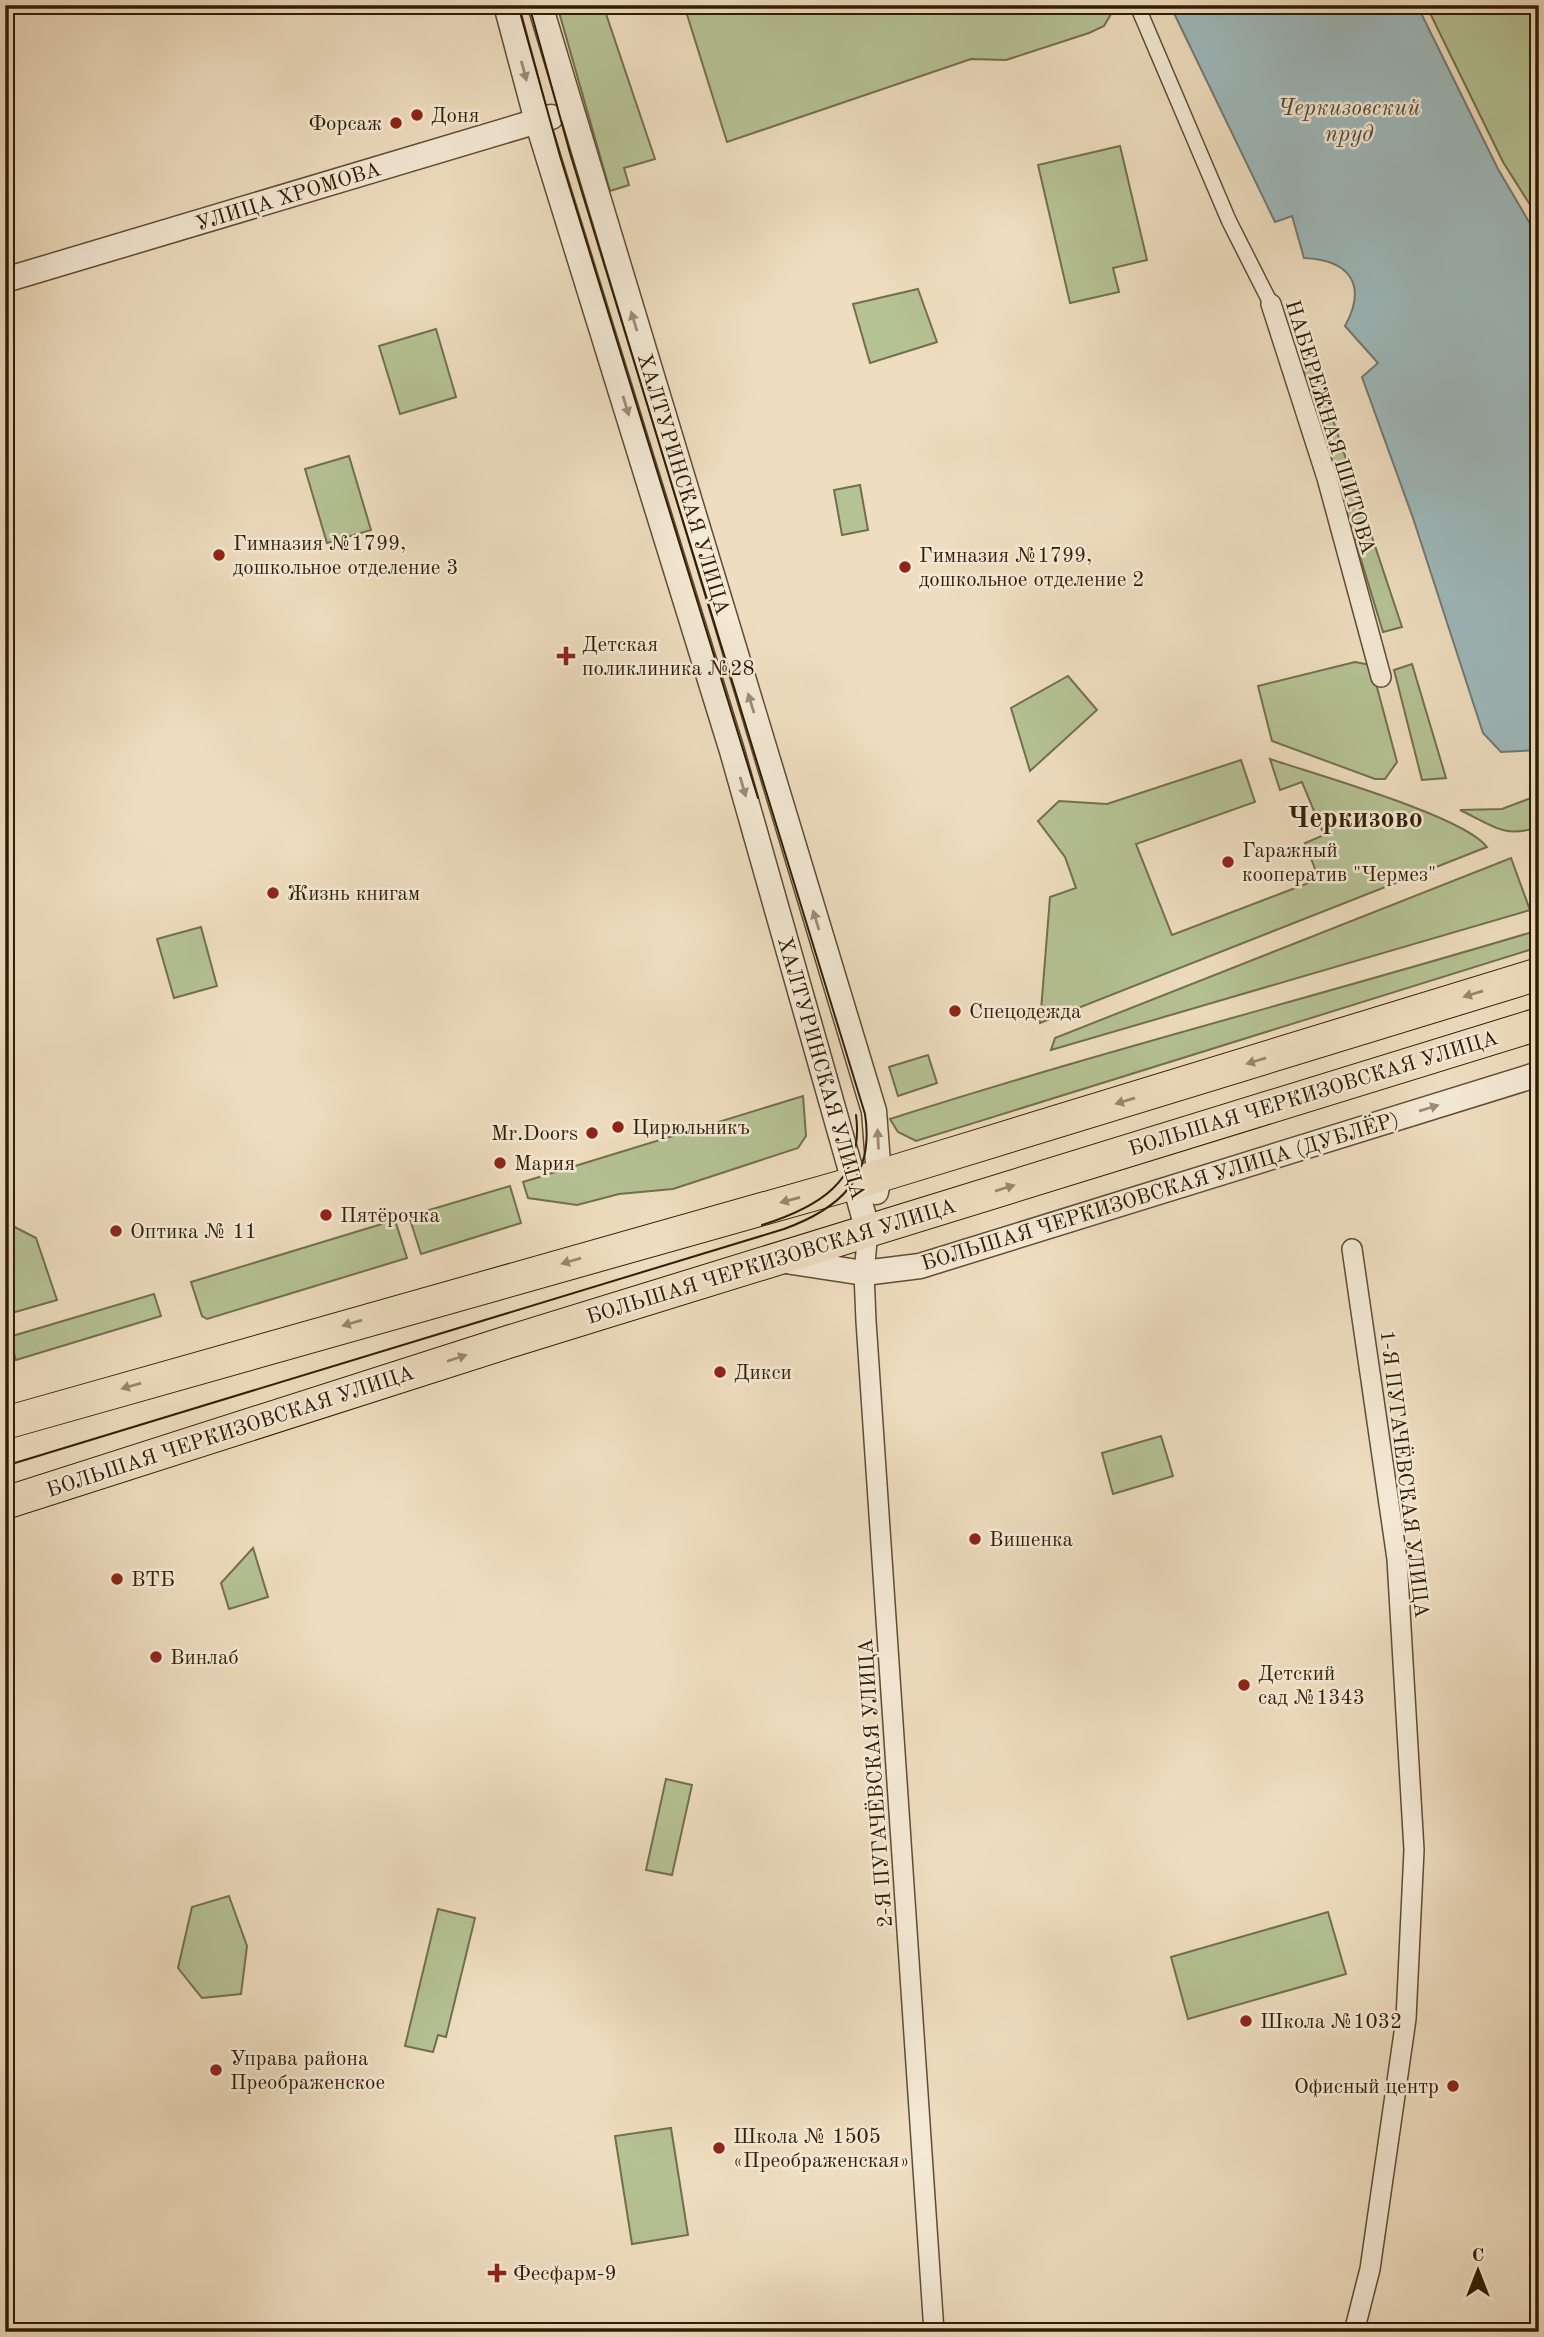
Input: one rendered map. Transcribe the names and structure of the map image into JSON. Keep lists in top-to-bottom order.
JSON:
{
  "streets": {
    "main road": ["БОЛЬШАЯ ЧЕРКИЗОВСКАЯ УЛИЦА"],
    "street": [
      "УЛИЦА ХРОМОВА",
      "НАБЕРЕЖНАЯ ШИТОВА",
      "ХАЛТУРИНСКАЯ УЛИЦА",
      "БОЛЬШАЯ ЧЕРКИЗОВСКАЯ УЛИЦА (ДУБЛЁР)",
      "1-Я ПУГАЧЁВСКАЯ УЛИЦА",
      "2-Я ПУГАЧЁВСКАЯ УЛИЦА"
    ]
  },
  "crossings": [
    ["УЛИЦА ХРОМОВА", "ХАЛТУРИНСКАЯ УЛИЦА"],
    ["ХАЛТУРИНСКАЯ УЛИЦА", "БОЛЬШАЯ ЧЕРКИЗОВСКАЯ УЛИЦА"],
    ["ХАЛТУРИНСКАЯ УЛИЦА", "2-Я ПУГАЧЁВСКАЯ УЛИЦА"],
    ["БОЛЬШАЯ ЧЕРКИЗОВСКАЯ УЛИЦА", "БОЛЬШАЯ ЧЕРКИЗОВСКАЯ УЛИЦА (ДУБЛЁР)"],
    ["БОЛЬШАЯ ЧЕРКИЗОВСКАЯ УЛИЦА", "2-Я ПУГАЧЁВСКАЯ УЛИЦА"],
    ["БОЛЬШАЯ ЧЕРКИЗОВСКАЯ УЛИЦА (ДУБЛЁР)", "2-Я ПУГАЧЁВСКАЯ УЛИЦА"]
  ],
  "one_way": ["БОЛЬШАЯ ЧЕРКИЗОВСКАЯ УЛИЦА (ДУБЛЁР)"],
  "districts": ["Черкизово"],
  "water": ["Черкизовский пруд"],
  "places": {
    "other": [
      "Доня",
      "Форсаж",
      "Гимназия №1799, дошкольное отделение 3",
      "Гимназия №1799, дошкольное отделение 2",
      "Гаражный кооператив \"Чермез\"",
      "Жизнь книгам",
      "Спецодежда",
      "Цирюльникъ",
      "Mr.Doors",
      "Мария",
      "Пятёрочка",
      "Оптика № 11",
      "Дикси",
      "Вишенка",
      "ВТБ",
      "Винлаб",
      "Детский сад №1343",
      "Школа №1032",
      "Управа района Преображенское",
      "Офисный центр",
      "Школа № 1505 «Преображенская»"
    ],
    "health": ["Детская поликлиника №28", "Фесфарм-9"]
  },
  "north": "top"
}
